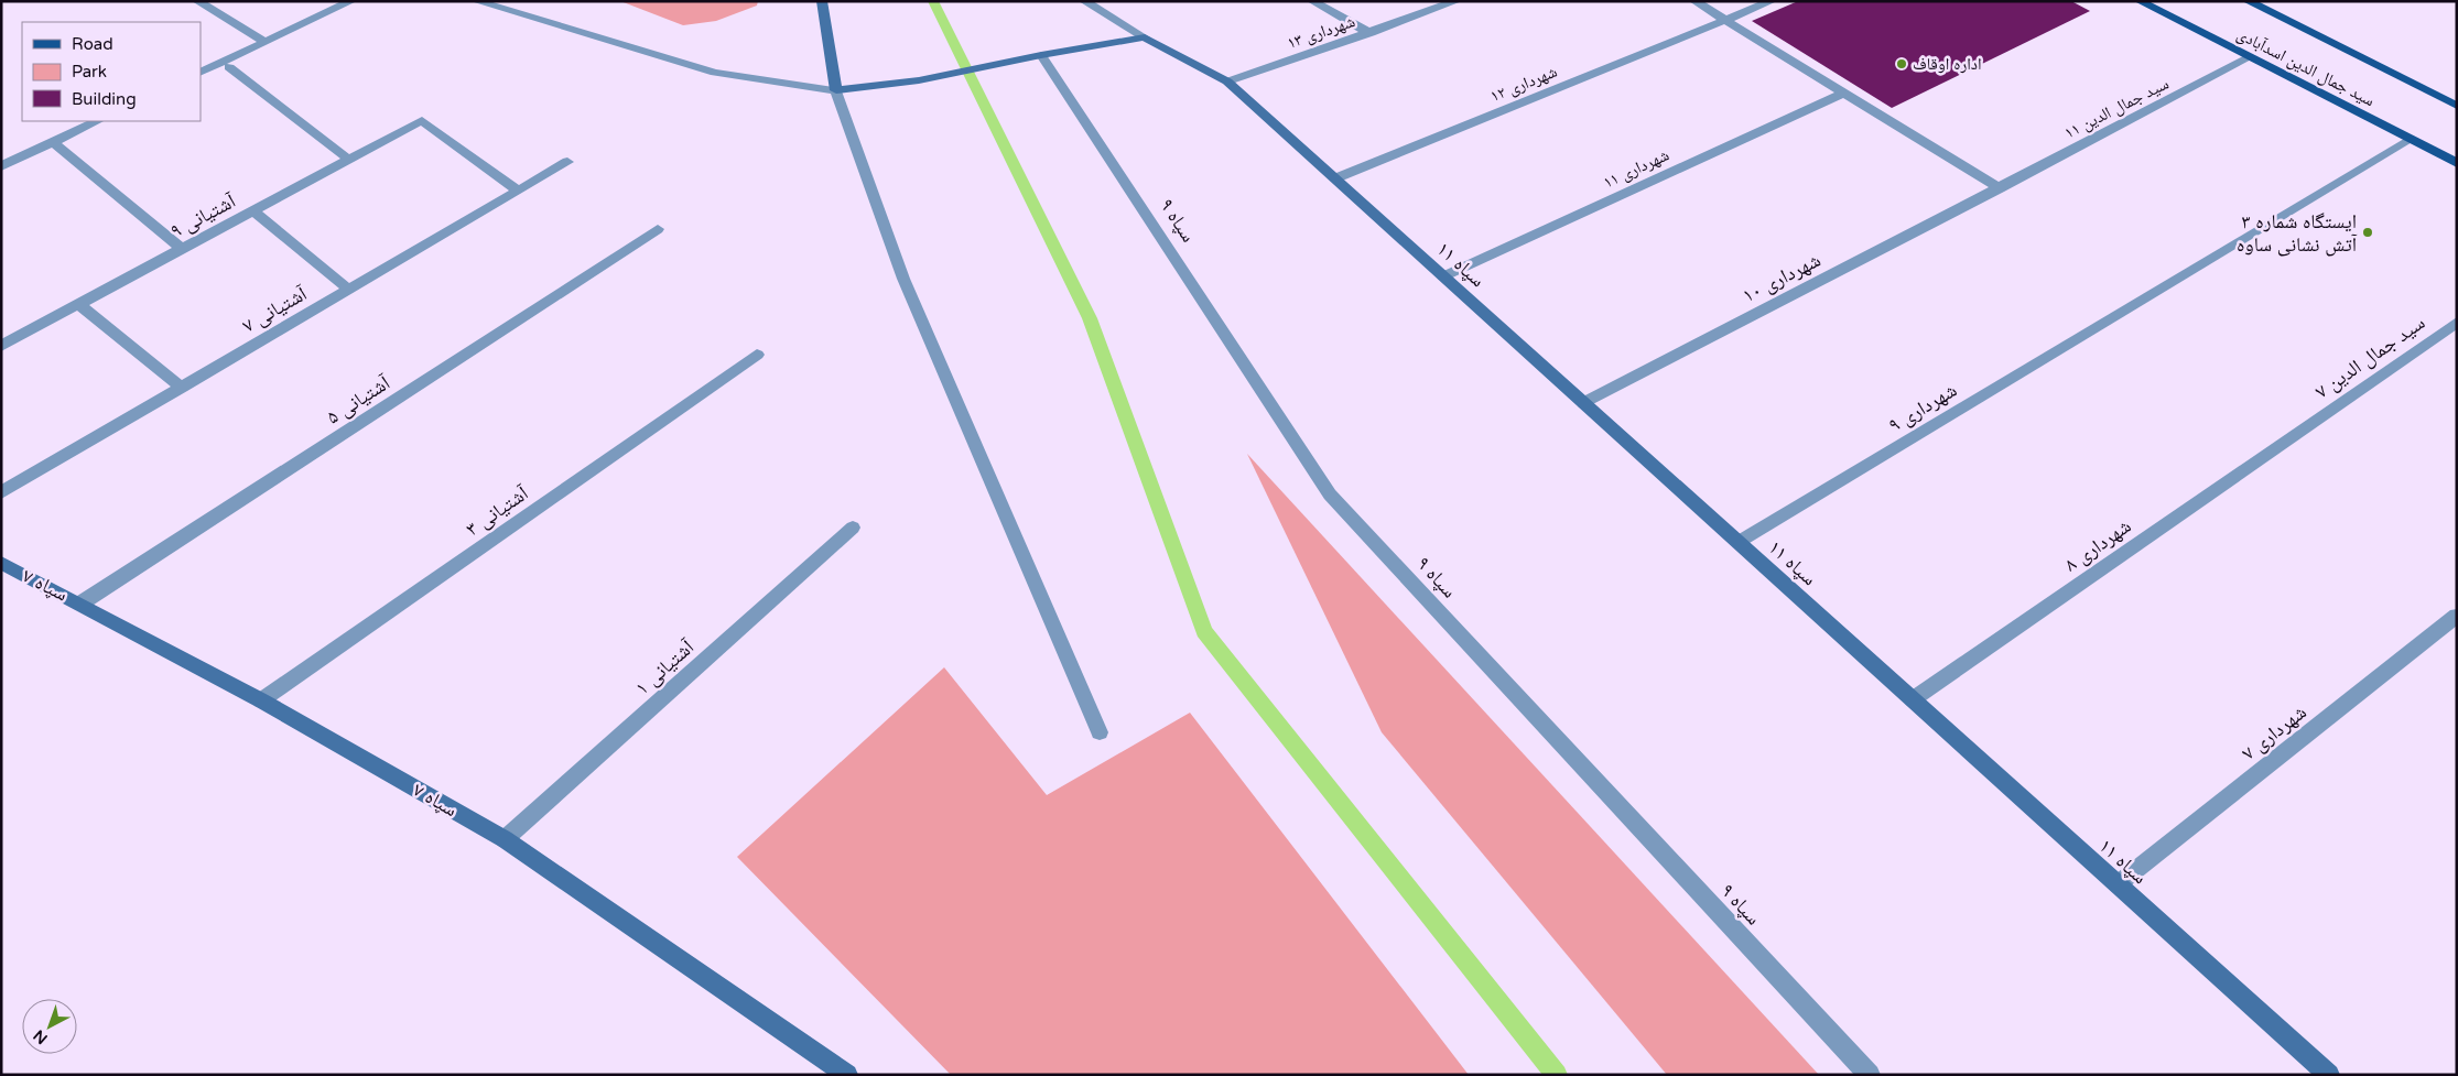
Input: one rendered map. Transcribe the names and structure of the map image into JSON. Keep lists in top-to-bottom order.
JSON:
{
  "streets": {
    "main road": ["سید جمال الدین اسدآبادی"],
    "street": [
      "شهرداری ۱۳",
      "شهرداری ۱۲",
      "سید جمال الدین ۱۱",
      "شهرداری ۱۱",
      "آشتیانی ۹",
      "سپاه ۹",
      "سپاه ۱۱",
      "شهرداری ۱۰",
      "آشتیانی ۷",
      "سید جمال الدین ۷",
      "آشتیانی ۵",
      "شهرداری ۹",
      "آشتیانی ۳",
      "شهرداری ۸",
      "سپاه ۷",
      "آشتیانی ۱",
      "شهرداری ۷"
    ]
  },
  "crossings": [
    ["شهرداری ۱۳", "سپاه ۱۱"],
    ["سید جمال الدین اسدآبادی", "سید جمال الدین ۱۱"],
    ["سید جمال الدین اسدآبادی", "شهرداری ۹"],
    ["شهرداری ۱۲", "سپاه ۱۱"],
    ["سید جمال الدین ۱۱", "شهرداری ۱۰"],
    ["شهرداری ۱۱", "سپاه ۱۱"],
    ["آشتیانی ۹", "آشتیانی ۷"],
    ["سپاه ۱۱", "شهرداری ۱۰"],
    ["سپاه ۱۱", "شهرداری ۹"],
    ["سپاه ۱۱", "شهرداری ۸"],
    ["سپاه ۱۱", "شهرداری ۷"],
    ["سید جمال الدین ۷", "شهرداری ۸"],
    ["آشتیانی ۵", "سپاه ۷"],
    ["آشتیانی ۳", "سپاه ۷"],
    ["سپاه ۷", "آشتیانی ۱"]
  ],
  "places": ["اداره اوقاف", "ایستگاه شماره ۳ آتش نشانی ساوه"],
  "legend": ["Road", "Park", "Building"],
  "north": "bottom left"
}
